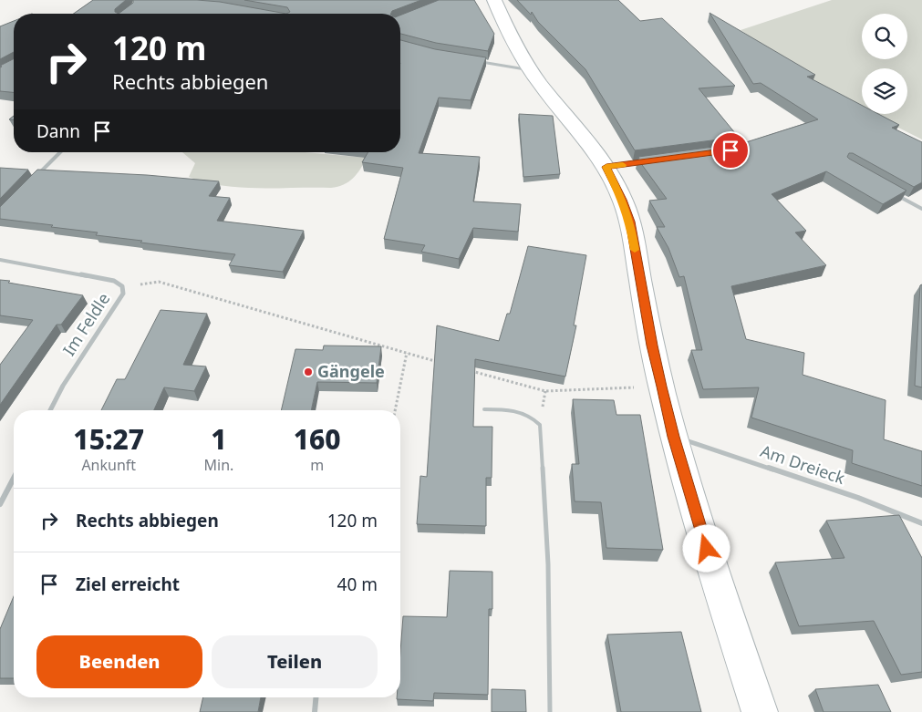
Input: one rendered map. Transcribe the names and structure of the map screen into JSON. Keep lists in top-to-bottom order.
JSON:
{
  "streets": {
    "street": ["Im Feldle", "Am Dreieck"]
  },
  "places": ["Gängele"],
  "page": {
    "turn": ["120 m", "Rechts abbiegen"],
    "then": "Dann",
    "eta": [
      "15:27",
      "Ankunft",
      "1",
      "Min.",
      "160",
      "m"
    ],
    "list": [
      {
        "name": "Rechts abbiegen",
        "value": "120 m"
      },
      {
        "name": "Ziel erreicht",
        "value": "40 m"
      }
    ],
    "buttons": ["Beenden", "Teilen"]
  }
}
